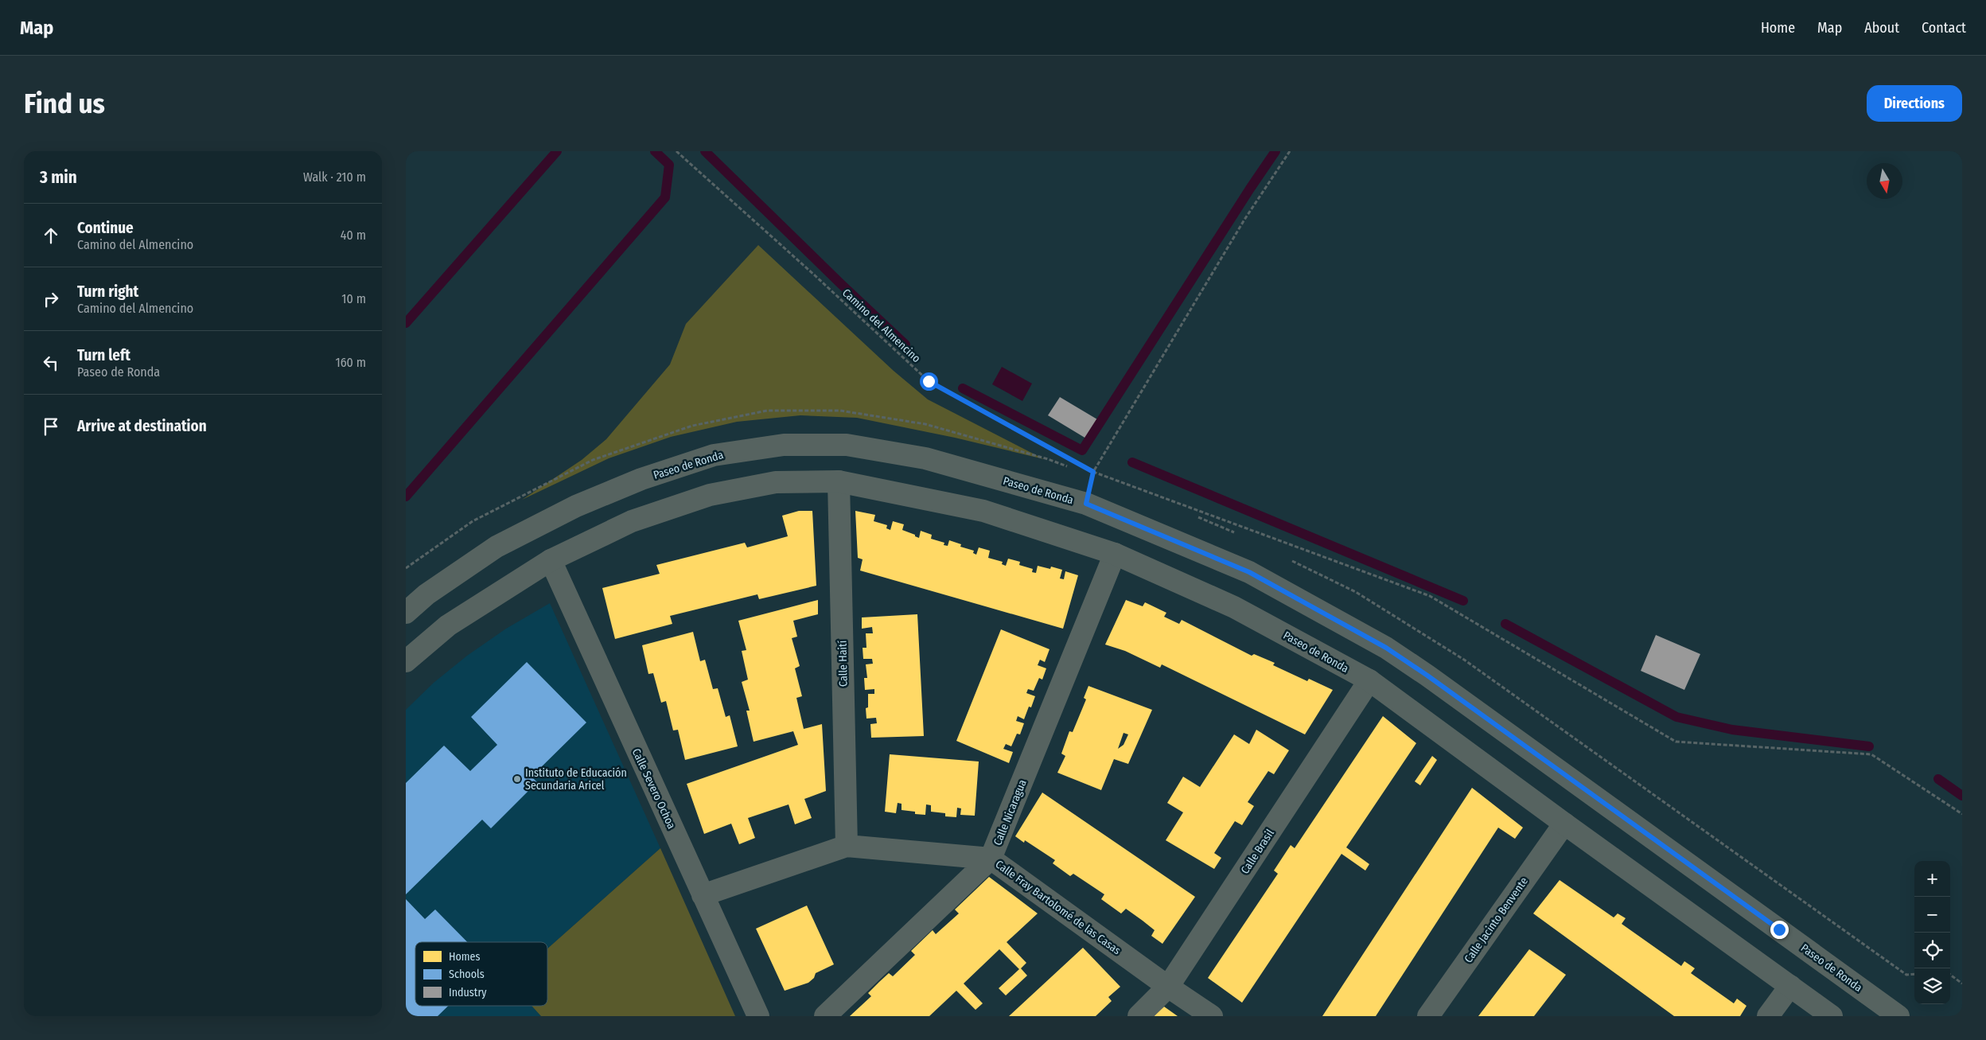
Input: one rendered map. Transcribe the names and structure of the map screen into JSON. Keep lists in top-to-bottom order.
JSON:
{
  "streets": {
    "street": [
      "Paseo de Ronda",
      "Calle Haití",
      "Calle Severo Ochoa",
      "Calle Nicaragua",
      "Calle Brasil",
      "Calle Fray Bartolomé de las Casas",
      "Calle Jacinto Benvente"
    ],
    "path": ["Camino del Almencino"]
  },
  "crossings": [
    ["Paseo de Ronda", "Calle Haití"],
    ["Paseo de Ronda", "Calle Severo Ochoa"],
    ["Paseo de Ronda", "Calle Nicaragua"],
    ["Paseo de Ronda", "Calle Brasil"],
    ["Paseo de Ronda", "Calle Jacinto Benvente"],
    ["Calle Haití", "Calle Fray Bartolomé de las Casas"],
    ["Calle Severo Ochoa", "Calle Fray Bartolomé de las Casas"],
    ["Calle Nicaragua", "Calle Fray Bartolomé de las Casas"],
    ["Calle Brasil", "Calle Fray Bartolomé de las Casas"]
  ],
  "places": ["Instituto de Educación Secundaria Aricel"],
  "legend": ["Homes", "Schools", "Industry"],
  "north": "bottom",
  "page": {
    "header": "Map",
    "nav": [
      "Home",
      "Map",
      "About",
      "Contact"
    ],
    "buttons": "Directions",
    "title": "Find us",
    "heading": ["3 min", "Walk · 210 m"],
    "list": [
      ["Continue", "Camino del Almencino", "40 m"],
      ["Turn right", "Camino del Almencino", "10 m"],
      ["Turn left", "Paseo de Ronda", "160 m"],
      "Arrive at destination"
    ],
    "map_buttons": ["+", "−"]
  }
}
